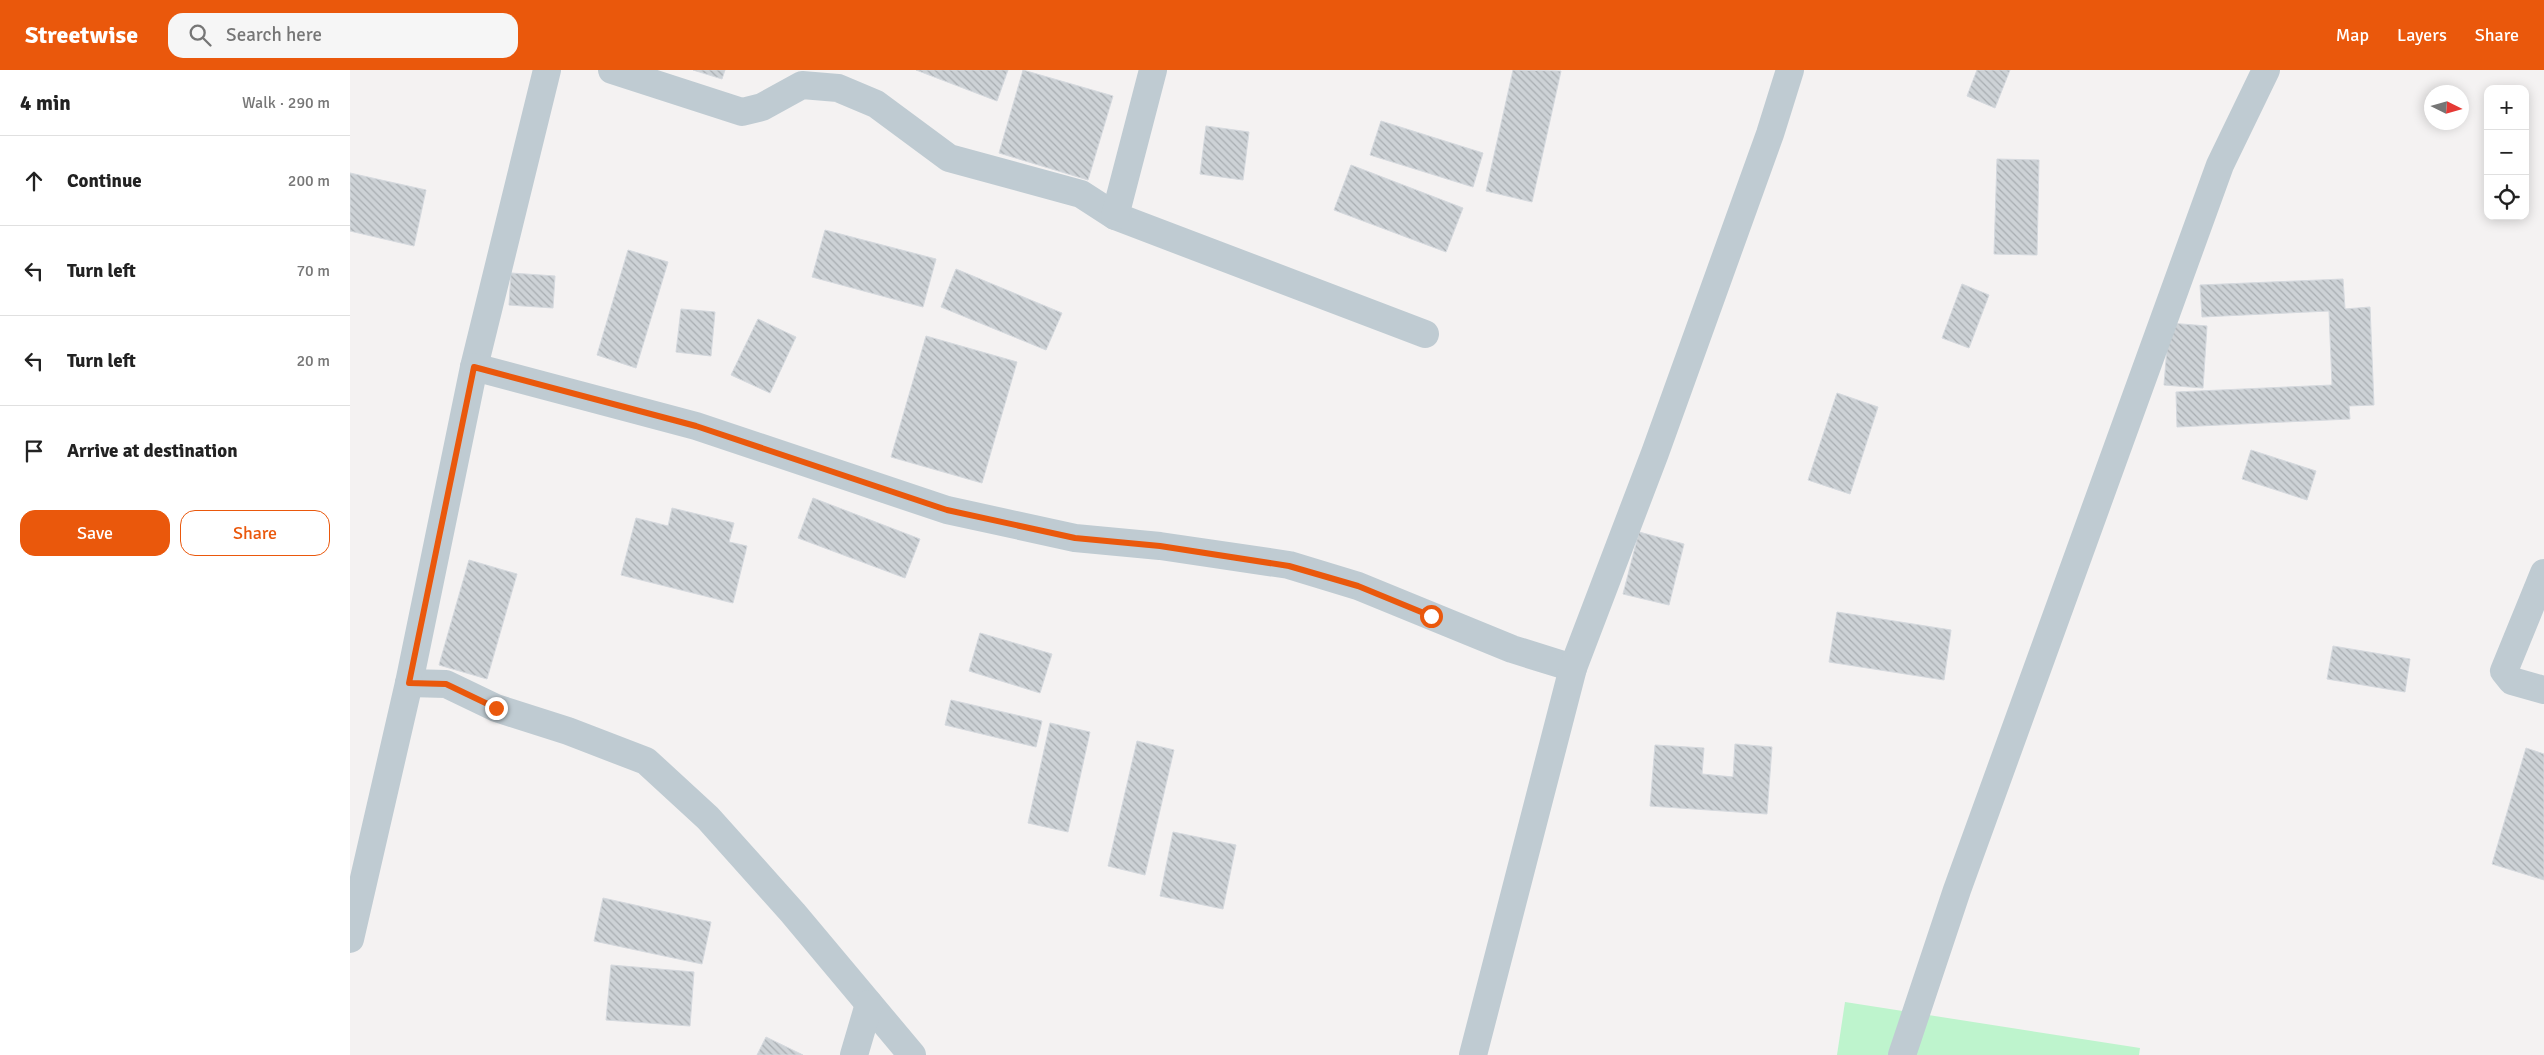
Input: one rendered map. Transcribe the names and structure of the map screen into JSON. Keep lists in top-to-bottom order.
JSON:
{
  "north": "right",
  "page": {
    "header": "Streetwise",
    "search": "Search here",
    "nav": ["Map", "Layers", "Share"],
    "heading": ["4 min", "Walk · 290 m"],
    "map_buttons": ["+", "−"],
    "list": [
      ["Continue", "200 m"],
      ["Turn left", "70 m"],
      ["Turn left", "20 m"],
      "Arrive at destination"
    ],
    "buttons": ["Save", "Share"]
  }
}
